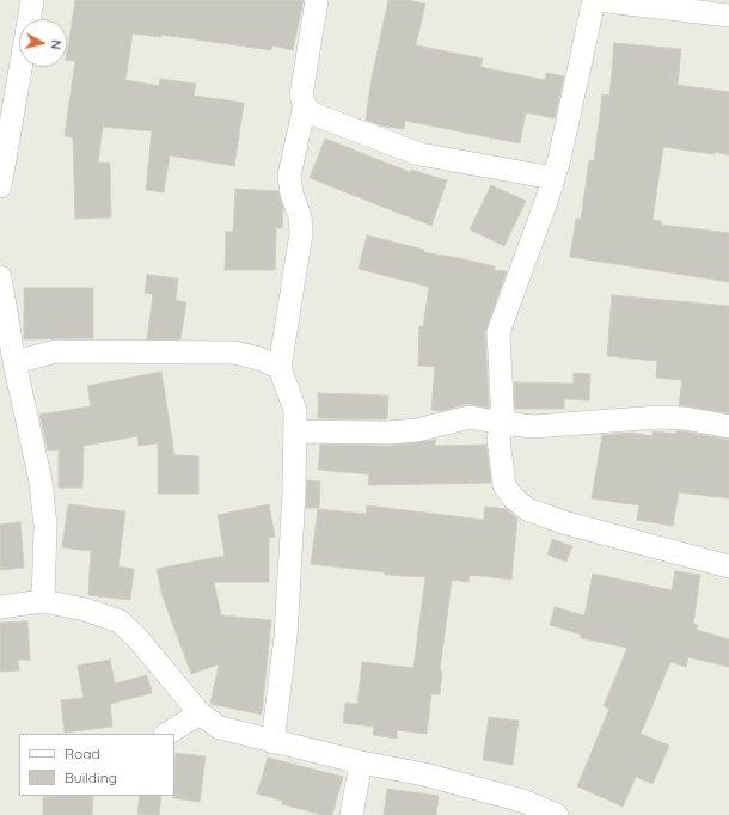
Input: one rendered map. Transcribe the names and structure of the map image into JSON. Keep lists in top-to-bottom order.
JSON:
{
  "legend": ["Road", "Building"],
  "north": "right"
}
